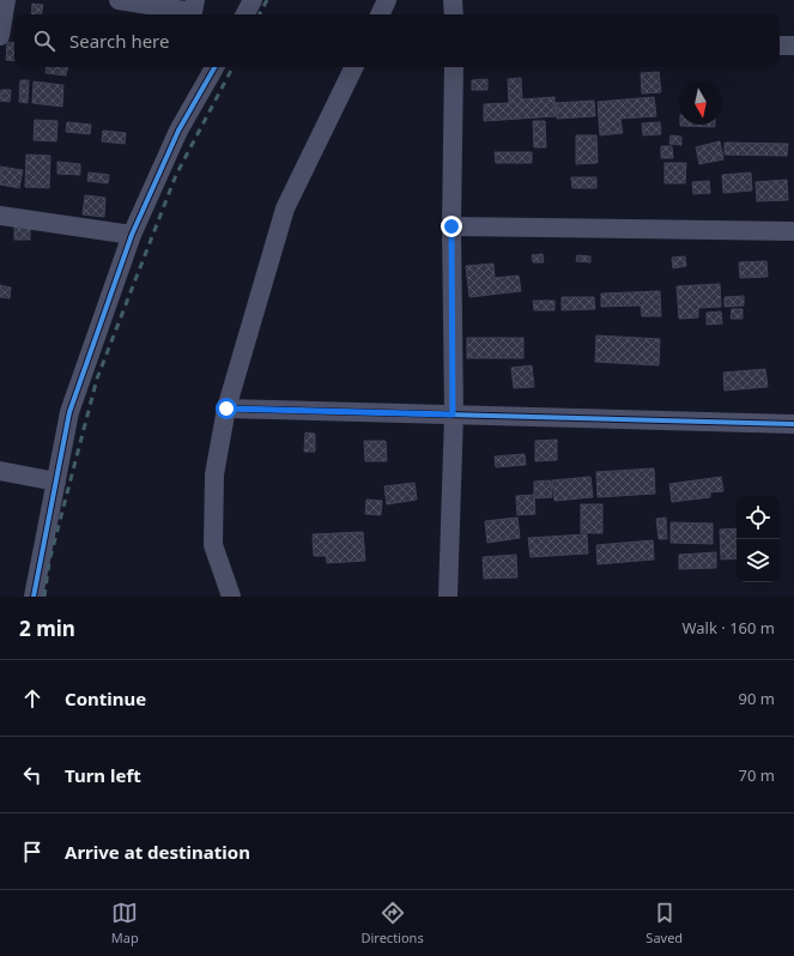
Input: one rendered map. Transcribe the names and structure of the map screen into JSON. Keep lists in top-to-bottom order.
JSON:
{
  "north": "bottom",
  "page": {
    "search": "Search here",
    "heading": ["2 min", "Walk · 160 m"],
    "list": [
      ["Continue", "90 m"],
      ["Turn left", "70 m"],
      "Arrive at destination"
    ],
    "nav": ["Map", "Directions", "Saved"]
  }
}
